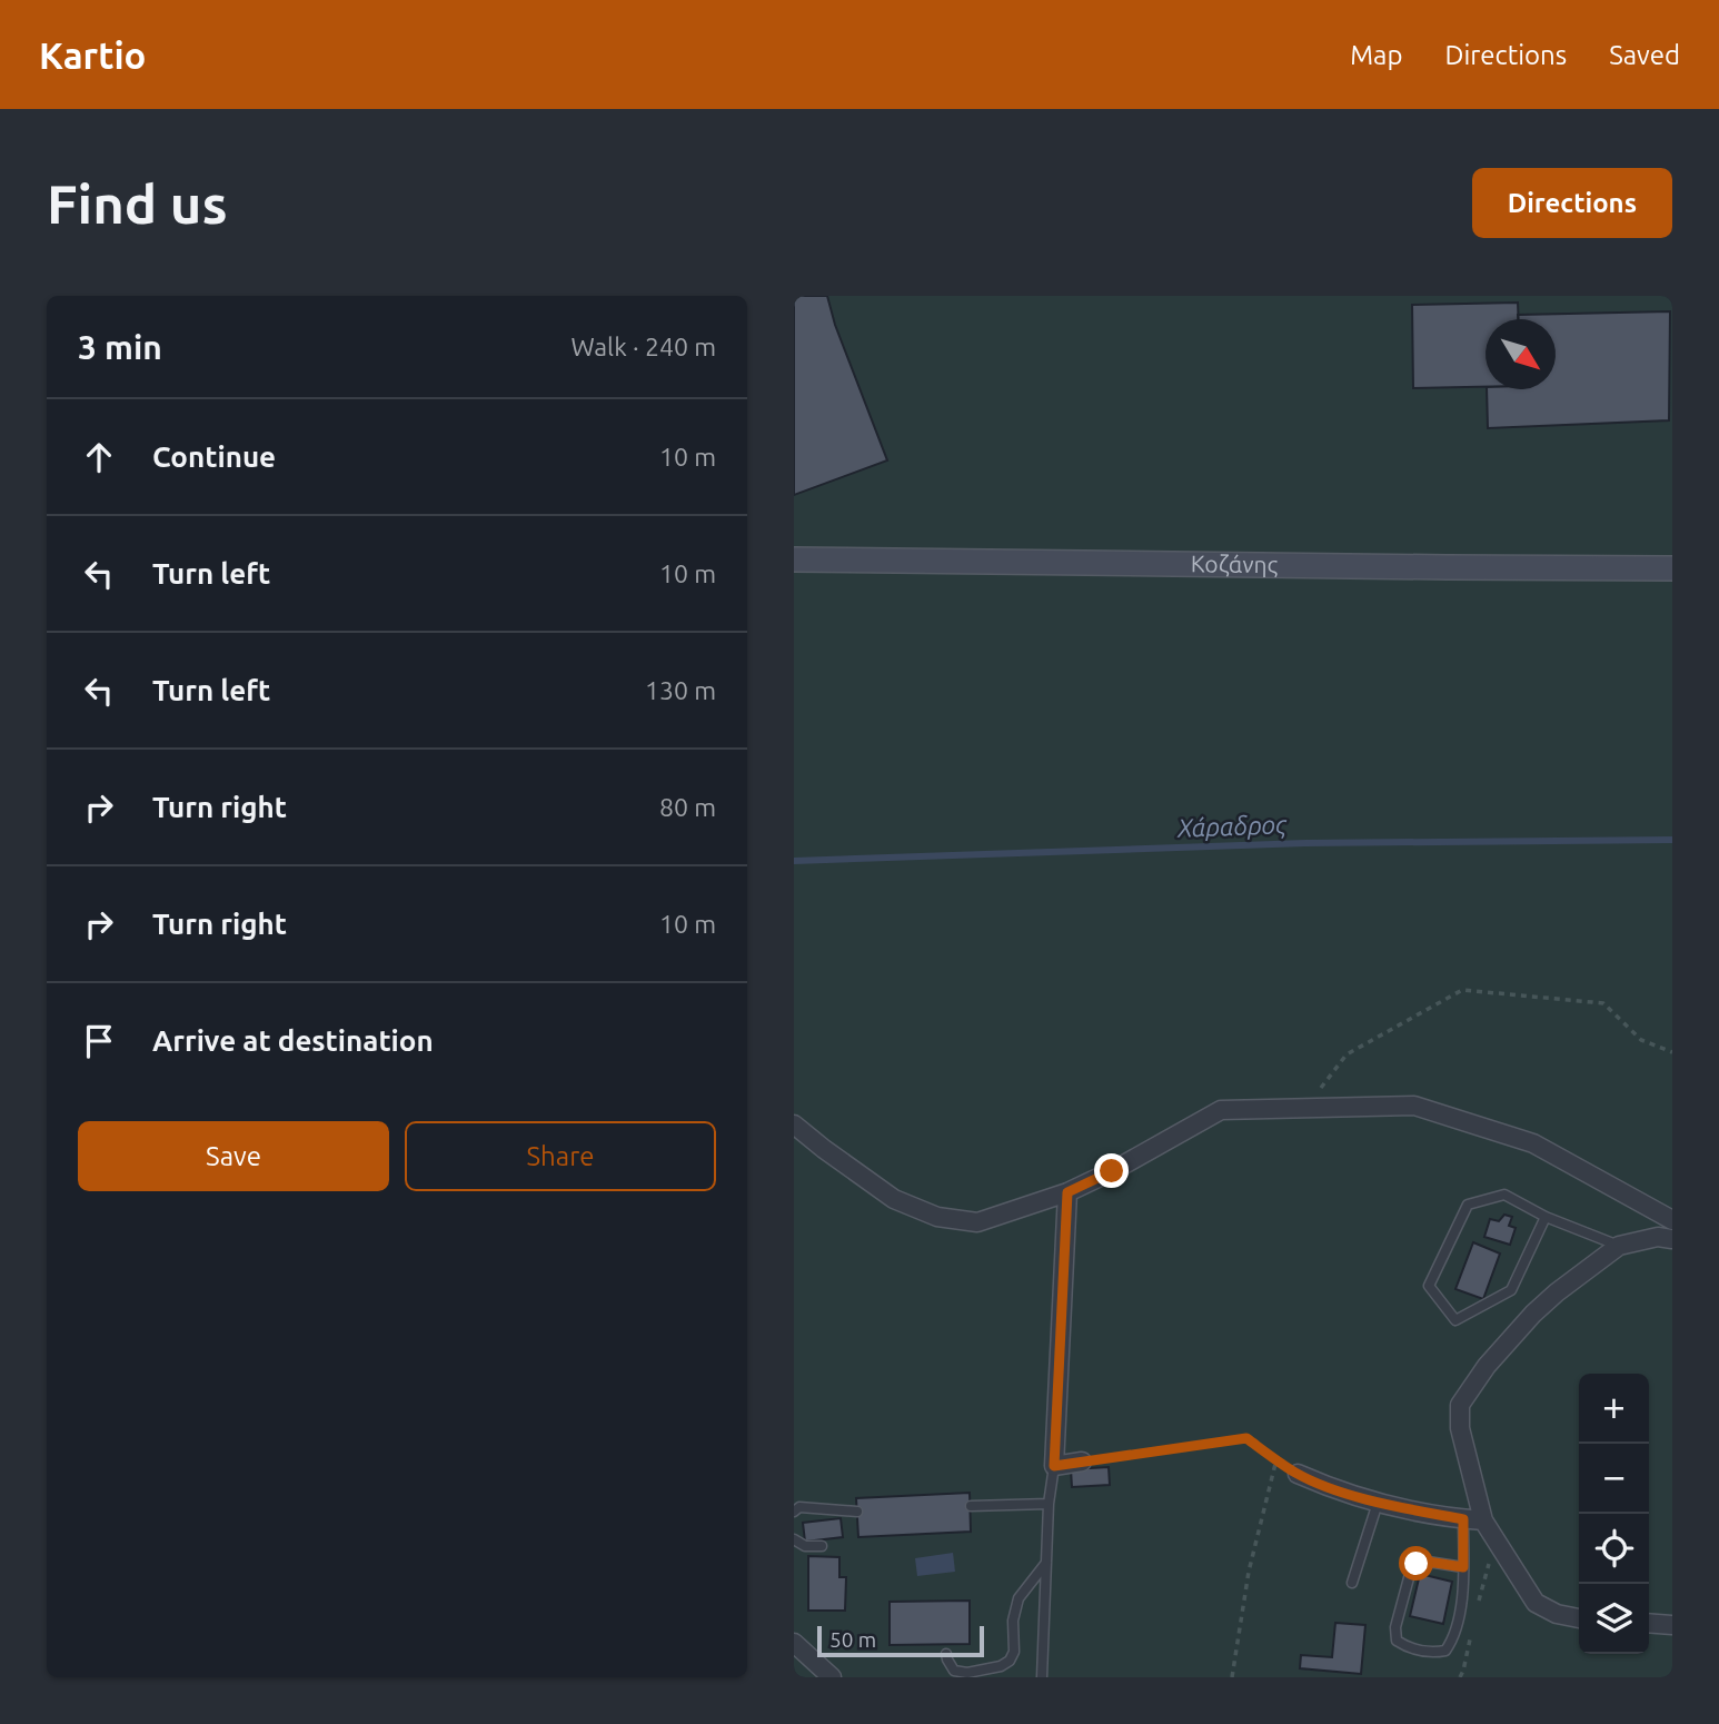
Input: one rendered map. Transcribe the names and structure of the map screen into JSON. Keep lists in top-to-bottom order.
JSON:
{
  "streets": {
    "street": ["Κοζάνης"]
  },
  "water": ["Χάραδρος"],
  "scale_bar": "50 m",
  "north": "bottom right",
  "page": {
    "header": "Kartio",
    "nav": ["Map", "Directions", "Saved"],
    "buttons": [
      "Directions",
      ["Save", "Share"]
    ],
    "title": "Find us",
    "heading": ["3 min", "Walk · 240 m"],
    "list": [
      ["Continue", "10 m"],
      ["Turn left", "10 m"],
      ["Turn left", "130 m"],
      ["Turn right", "80 m"],
      ["Turn right", "10 m"],
      "Arrive at destination"
    ],
    "map_buttons": ["+", "−"],
    "scale": "50 m"
  }
}
